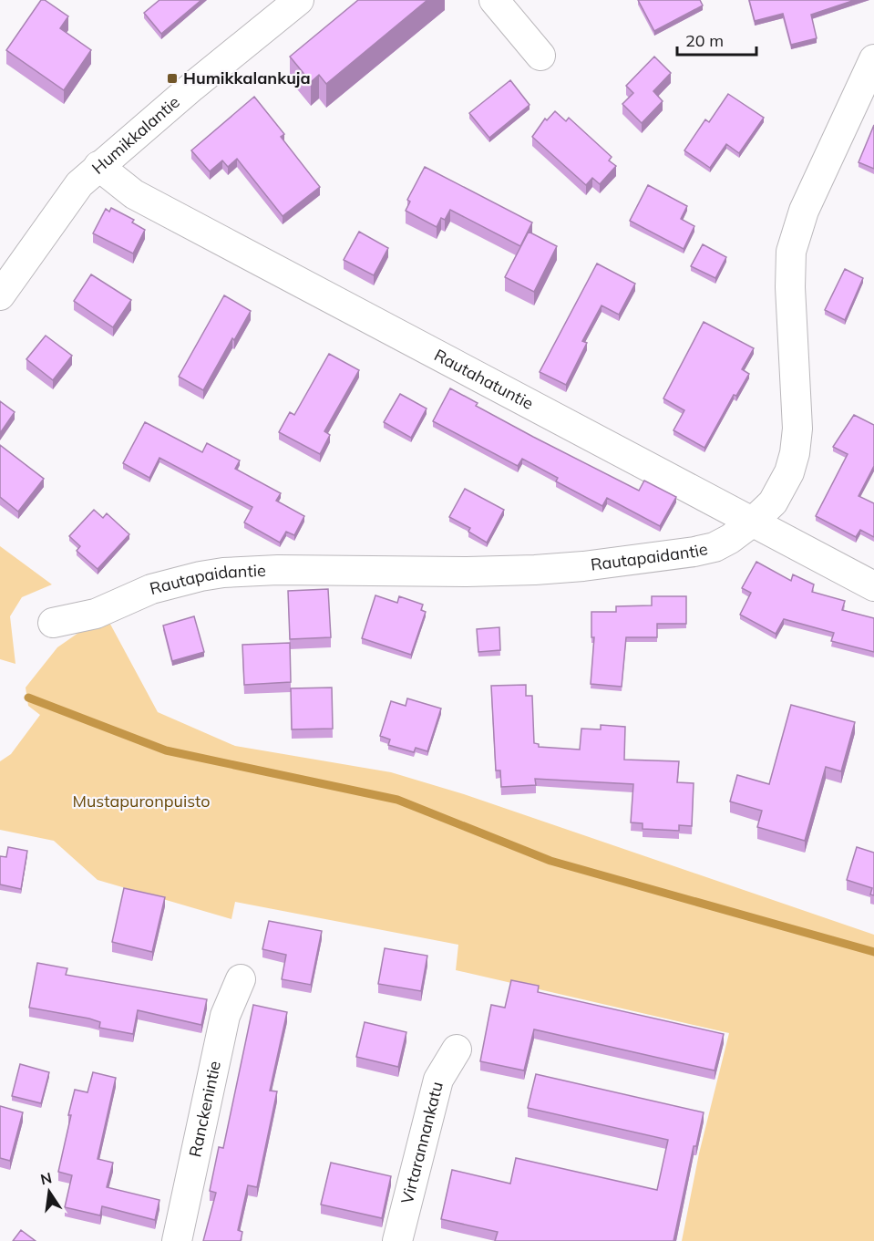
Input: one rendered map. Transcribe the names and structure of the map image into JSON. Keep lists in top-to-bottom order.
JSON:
{
  "streets": {
    "street": [
      "Humikkalantie",
      "Rautahatuntie",
      "Rautapaidantie",
      "Ranckenintie",
      "Virtarannankatu"
    ]
  },
  "crossings": [
    ["Humikkalantie", "Rautahatuntie"],
    ["Rautahatuntie", "Rautapaidantie"]
  ],
  "parks": ["Mustapuronpuisto"],
  "places": {
    "transit": ["Humikkalankuja"]
  },
  "scale_bar": "20 m",
  "north": "top"
}
